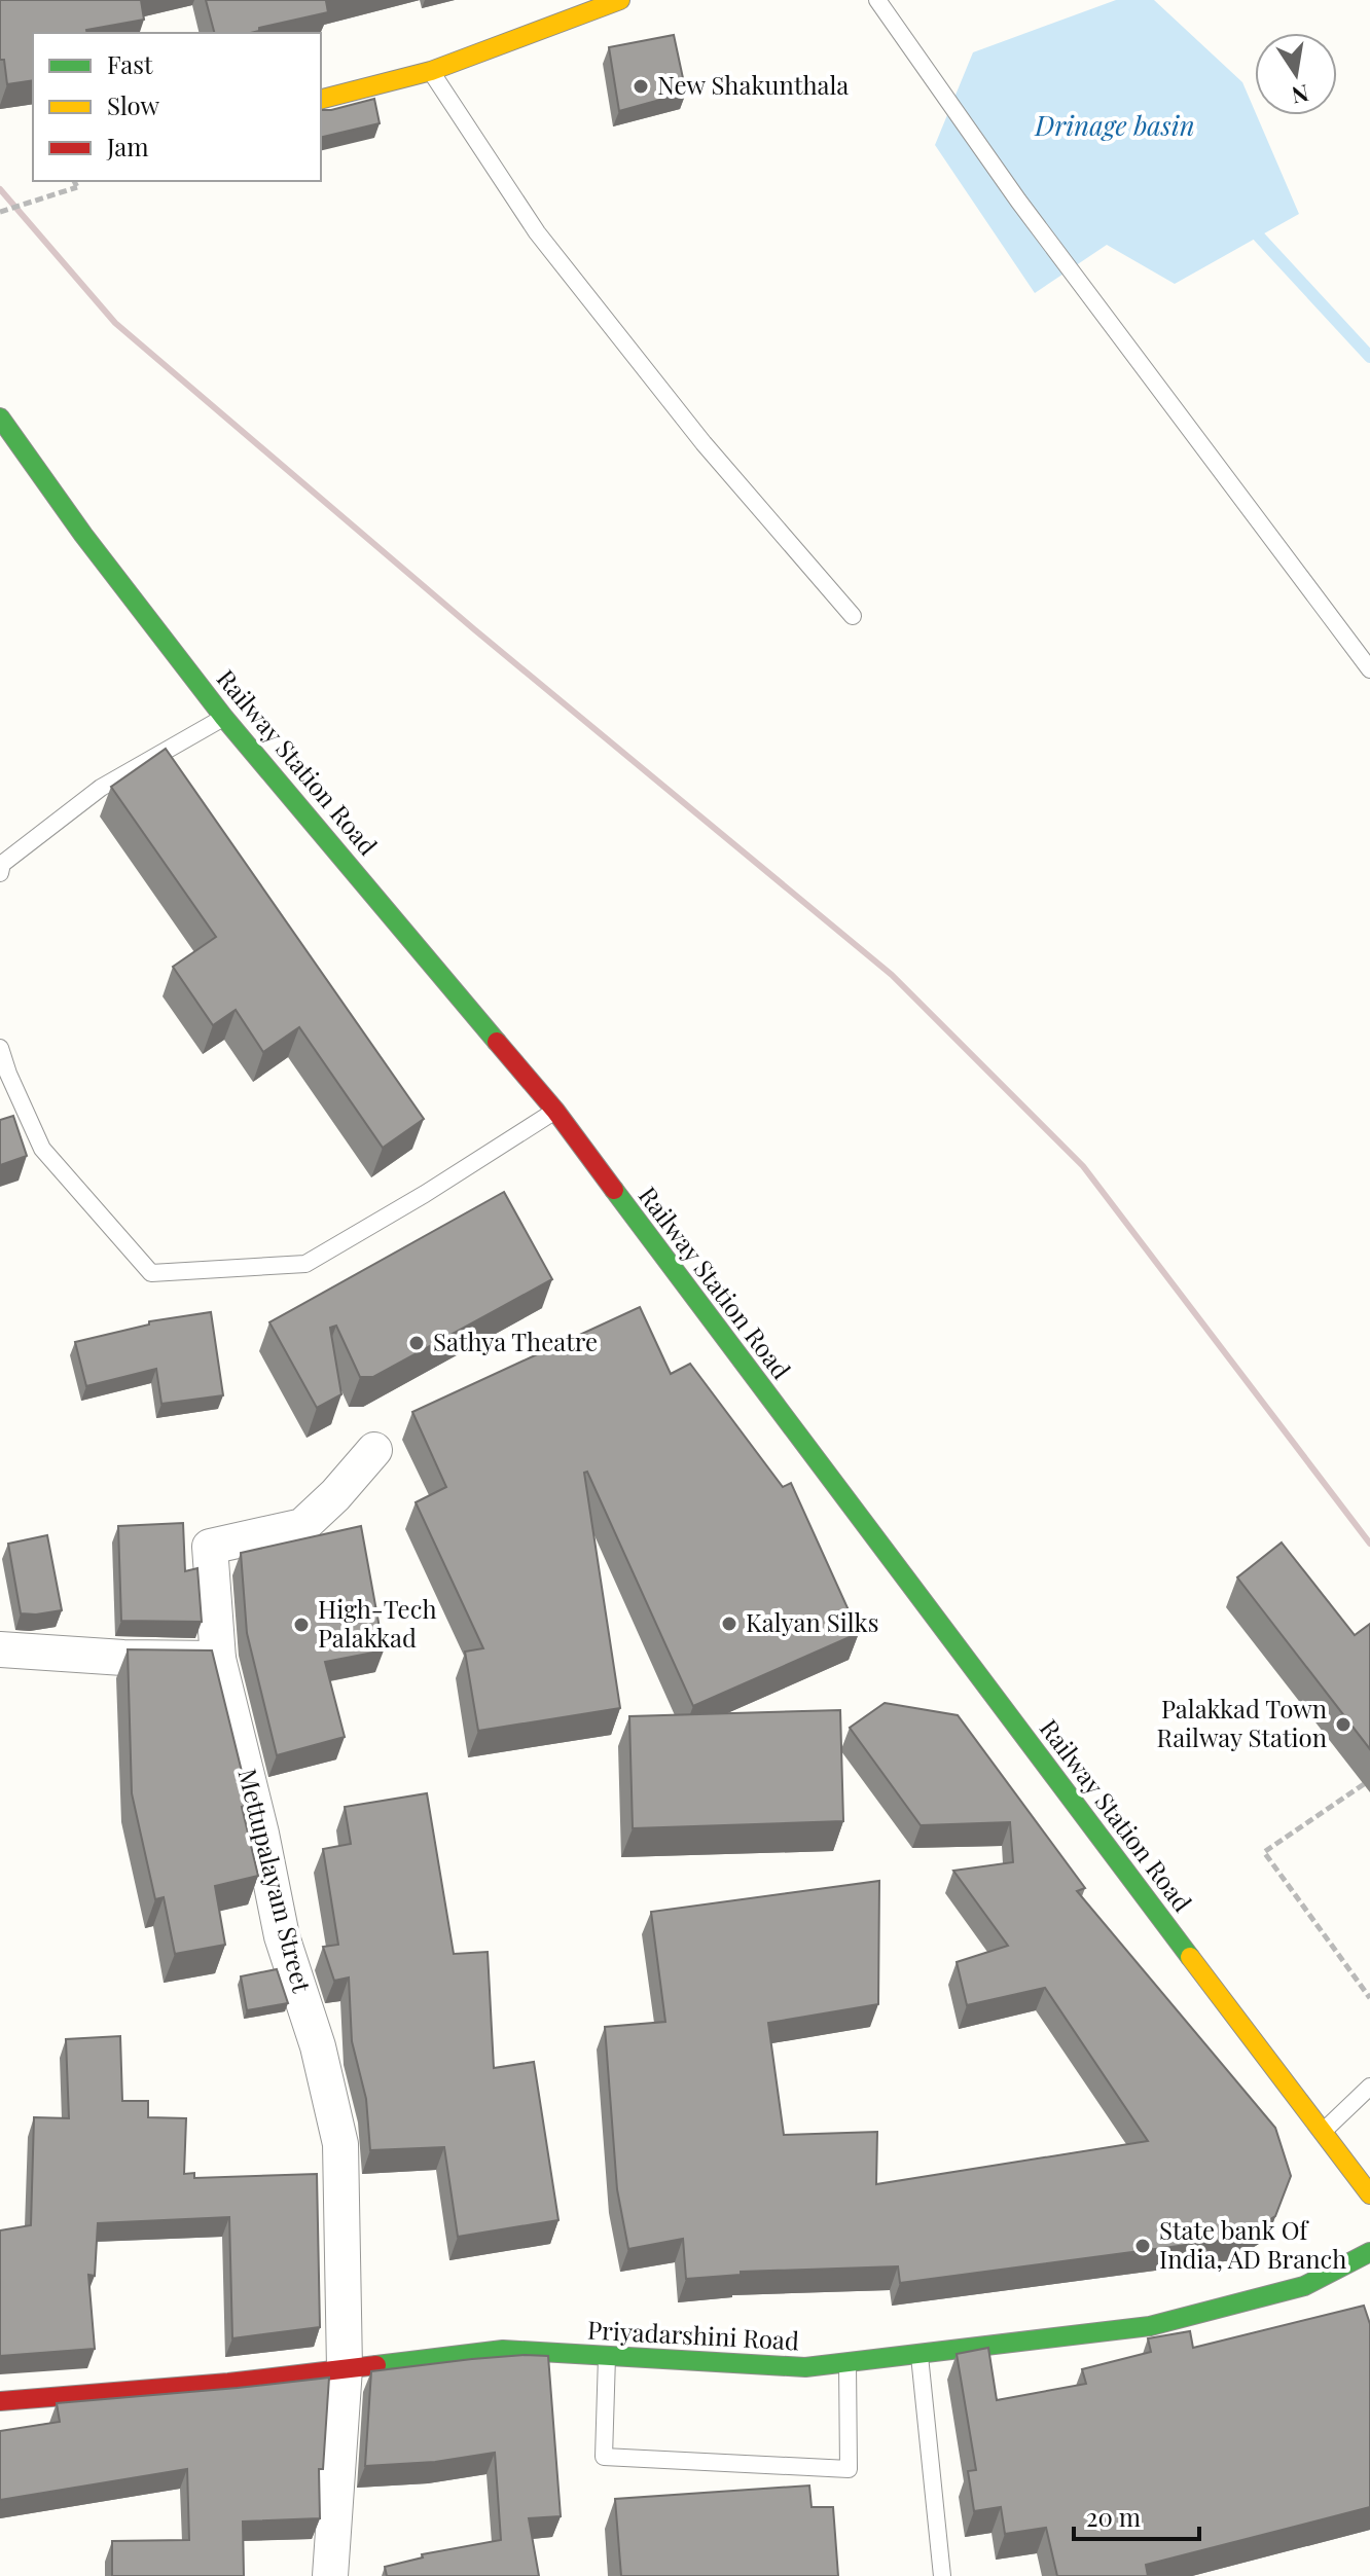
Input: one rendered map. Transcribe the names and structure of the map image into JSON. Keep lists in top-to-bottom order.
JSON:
{
  "streets": {
    "street": ["Railway Station Road", "Mettupalayam Street", "Priyadarshini Road"]
  },
  "crossings": [
    ["Mettupalayam Street", "Priyadarshini Road"]
  ],
  "water": ["Drinage basin"],
  "places": [
    "New Shakunthala",
    "Sathya Theatre",
    "Kalyan Silks",
    "High-Tech Palakkad",
    "Palakkad Town Railway Station",
    "State bank Of India, AD Branch"
  ],
  "legend": ["Fast", "Slow", "Jam"],
  "scale_bar": "20 m",
  "north": "bottom"
}
